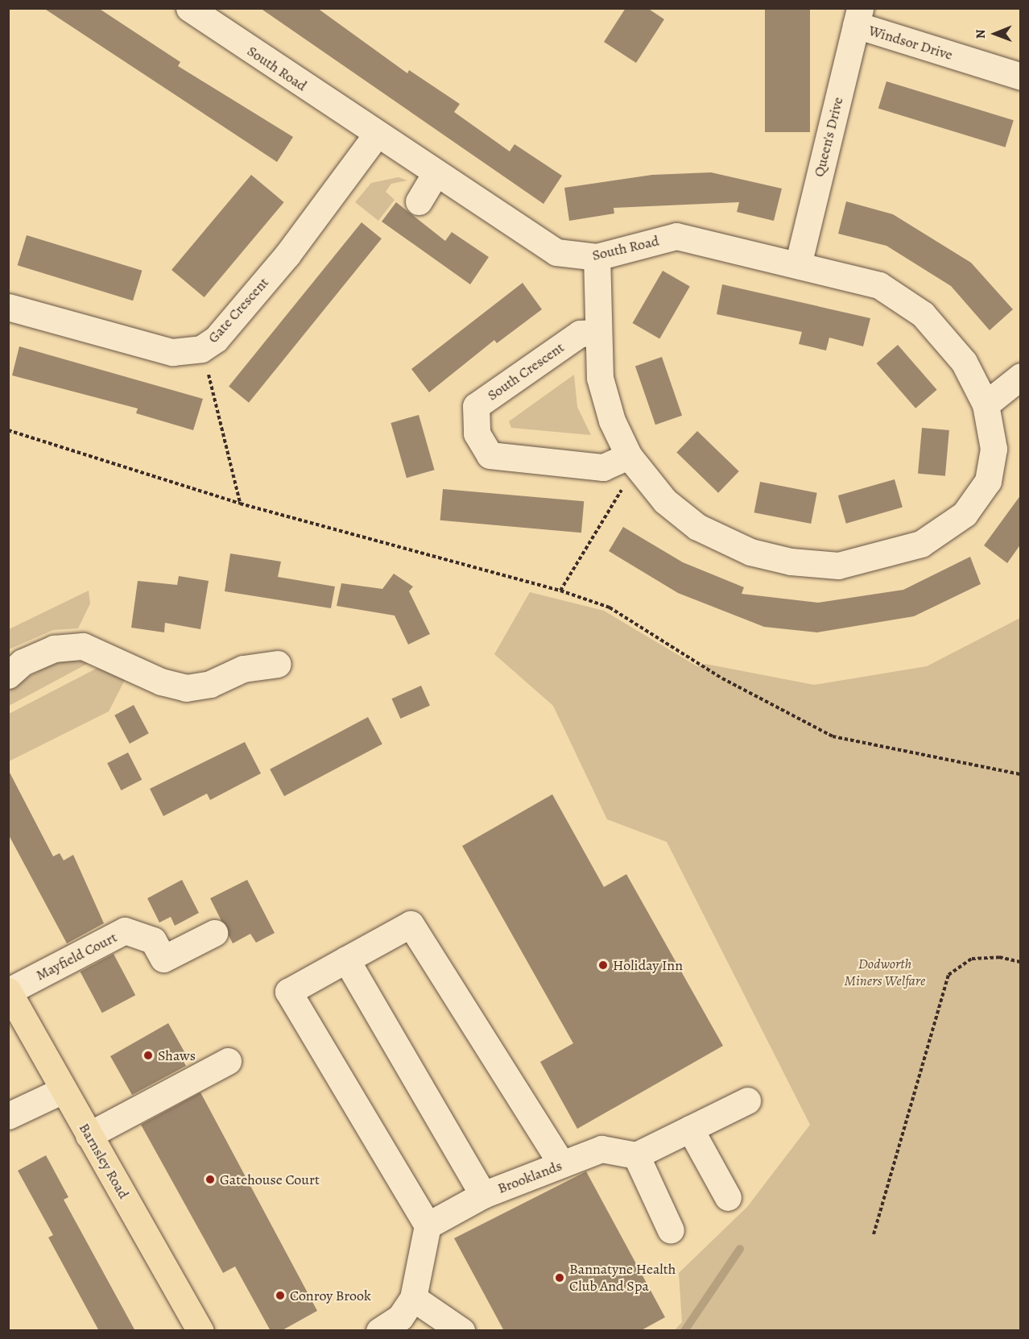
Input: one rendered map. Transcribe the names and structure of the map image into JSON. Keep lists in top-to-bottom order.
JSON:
{
  "streets": {
    "main road": ["Barnsley Road"],
    "street": [
      "Windsor Drive",
      "South Road",
      "Queen's Drive",
      "Gate Crescent",
      "South Crescent",
      "Mayfield Court",
      "Brooklands"
    ]
  },
  "crossings": [
    ["Windsor Drive", "Queen's Drive"],
    ["South Road", "Queen's Drive"],
    ["South Road", "Gate Crescent"],
    ["Mayfield Court", "Barnsley Road"]
  ],
  "parks": ["Dodworth Miners Welfare"],
  "places": [
    "Holiday Inn",
    "Shaws",
    "Gatehouse Court",
    "Bannatyne Health Club And Spa",
    "Conroy Brook"
  ],
  "north": "left"
}
